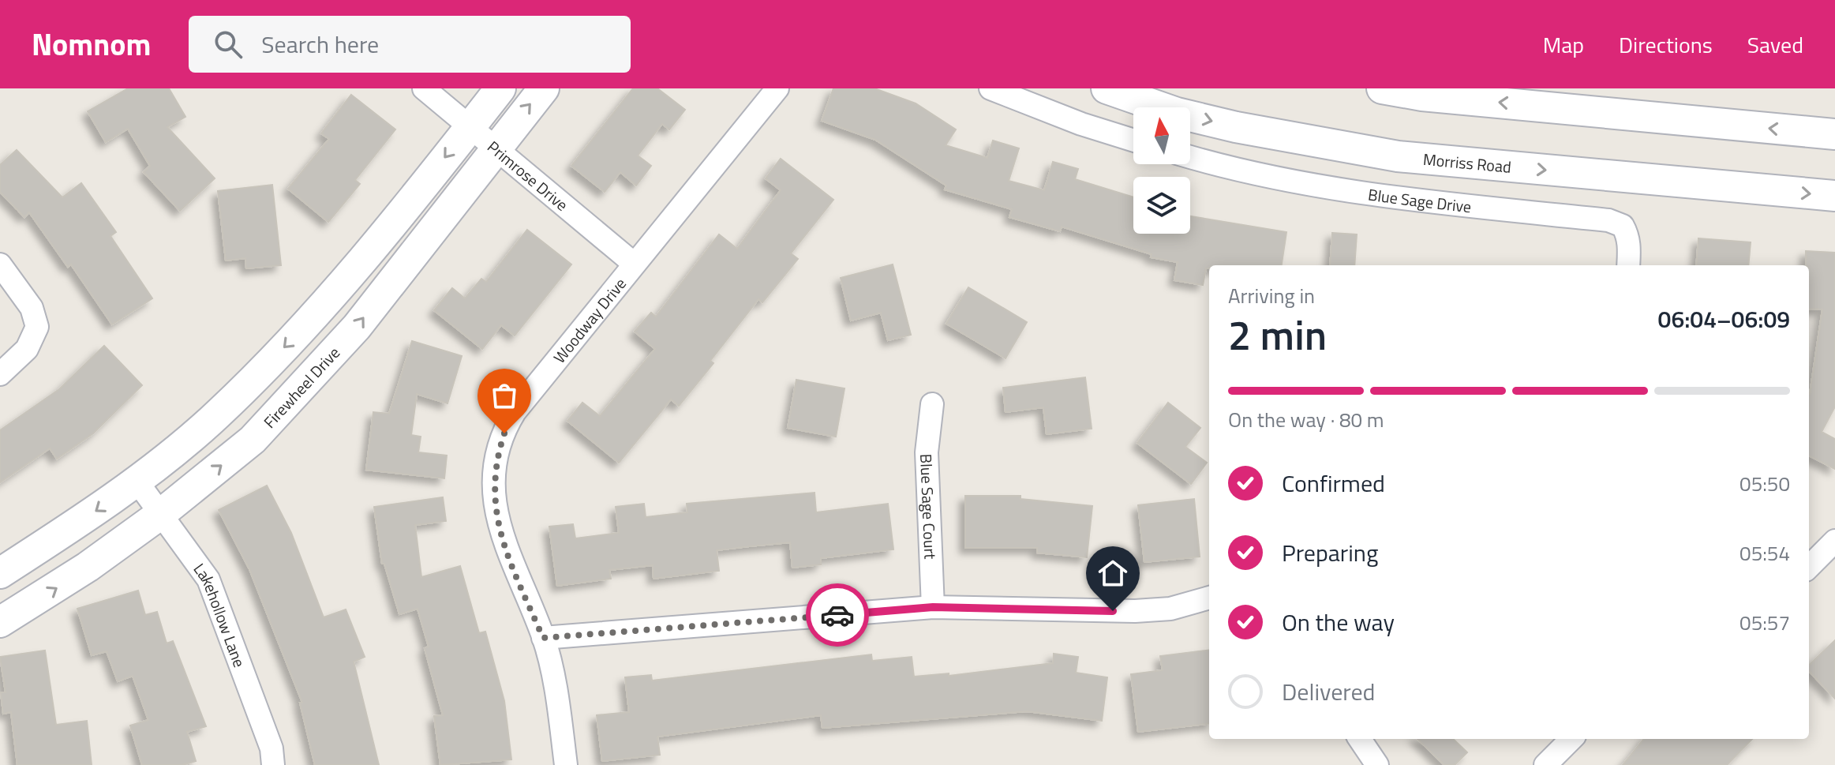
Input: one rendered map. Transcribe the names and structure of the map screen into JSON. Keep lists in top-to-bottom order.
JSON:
{
  "streets": {
    "street": [
      "Morriss Road",
      "Primrose Drive",
      "Blue Sage Drive",
      "Woodway Drive",
      "Firewheel Drive",
      "Blue Sage Court",
      "Lakehollow Lane"
    ]
  },
  "crossings": [
    ["Primrose Drive", "Woodway Drive"],
    ["Primrose Drive", "Firewheel Drive"],
    ["Firewheel Drive", "Lakehollow Lane"]
  ],
  "north": "top",
  "page": {
    "header": "Nomnom",
    "search": "Search here",
    "nav": ["Map", "Directions", "Saved"],
    "heading": ["2 min", "Arriving in", "06:04–06:09"],
    "bar": "On the way · 80 m",
    "list": [
      ["Confirmed", "05:50"],
      ["Preparing", "05:54"],
      ["On the way", "05:57"],
      "Delivered"
    ]
  }
}
